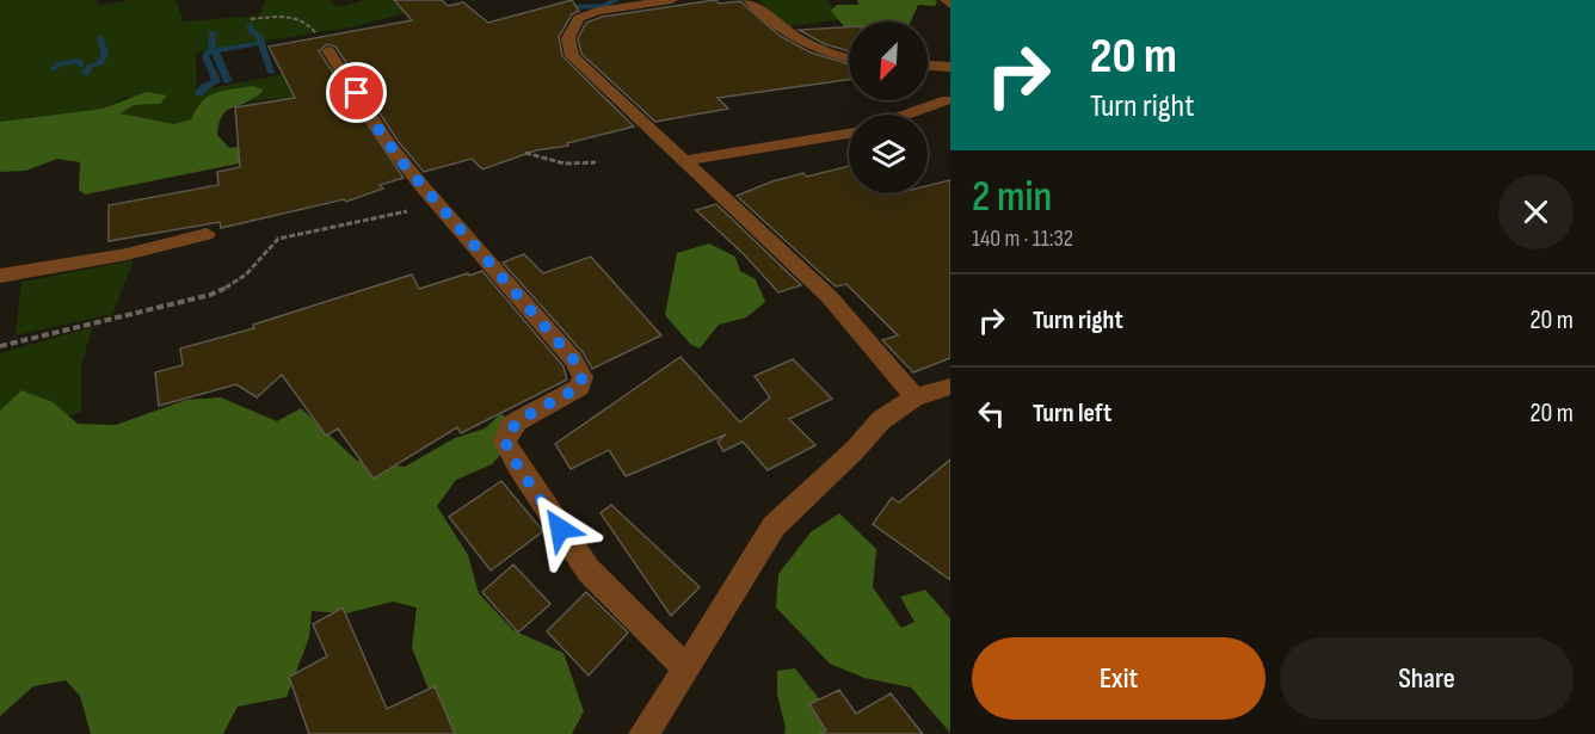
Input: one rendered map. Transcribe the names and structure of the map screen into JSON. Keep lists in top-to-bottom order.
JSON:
{
  "north": "bottom left",
  "page": {
    "turn": ["20 m", "Turn right"],
    "heading": ["2 min", "140 m · 11:32"],
    "list": [
      {
        "name": "Turn right",
        "value": "20 m"
      },
      {
        "name": "Turn left",
        "value": "20 m"
      }
    ],
    "buttons": ["Exit", "Share"]
  }
}
